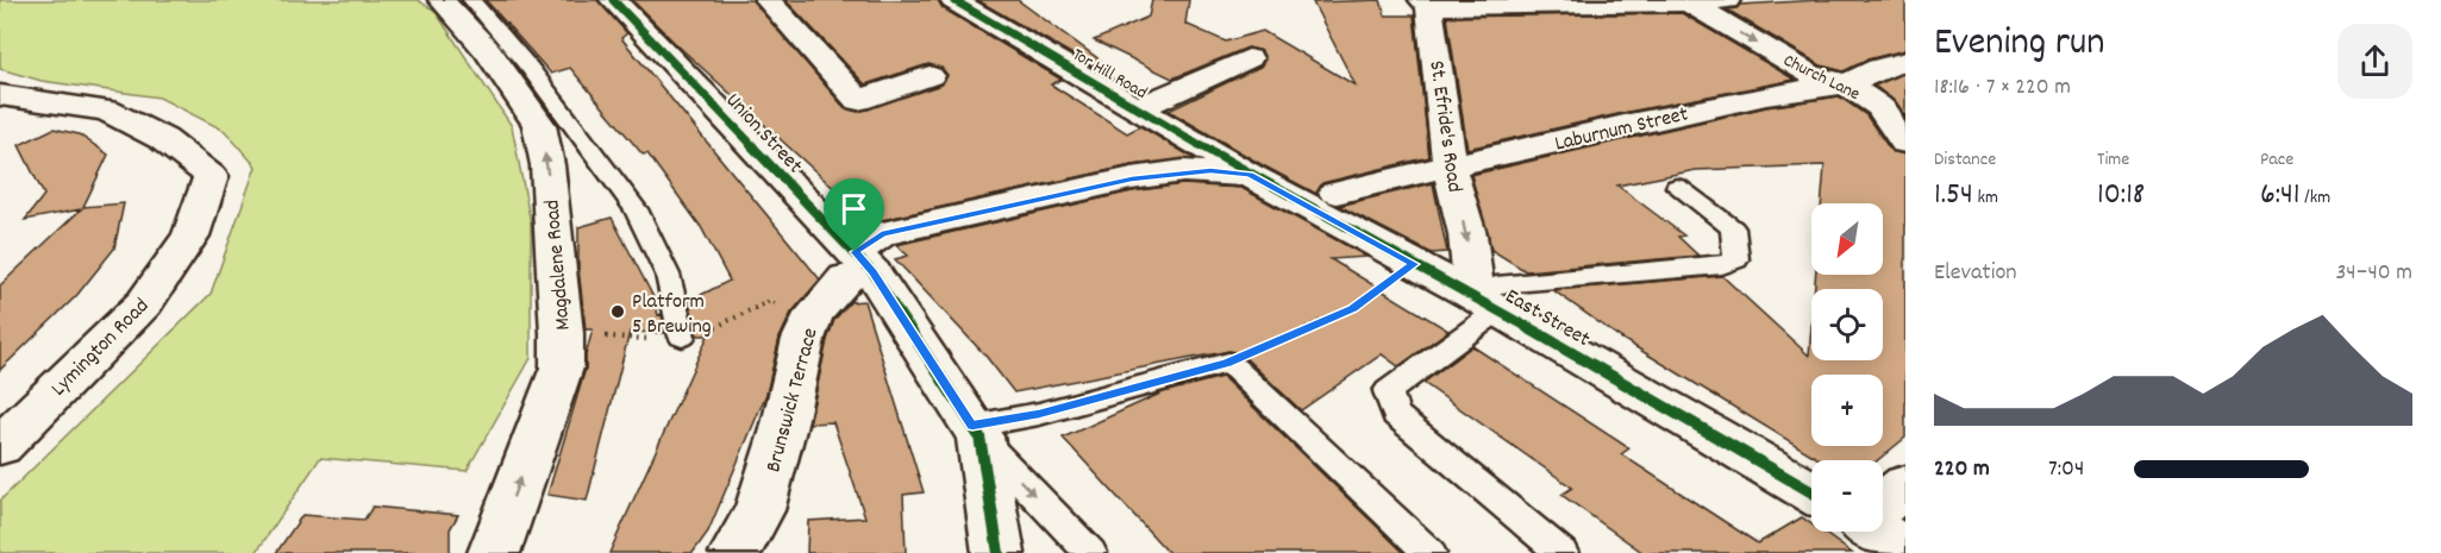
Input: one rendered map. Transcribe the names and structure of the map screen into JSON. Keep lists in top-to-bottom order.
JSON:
{
  "streets": {
    "street": [
      "Tor Hill Road",
      "Church Lane",
      "St. Efride's Road",
      "Laburnum Street",
      "Union Street",
      "Magdalene Road",
      "East Street",
      "Lymington Road",
      "Brunswick Terrace"
    ]
  },
  "crossings": [
    ["Tor Hill Road", "East Street"],
    ["Tor Hill Road", "Brunswick Terrace"],
    ["Church Lane", "Laburnum Street"],
    ["St. Efride's Road", "Laburnum Street"],
    ["St. Efride's Road", "East Street"],
    ["Union Street", "Brunswick Terrace"],
    ["East Street", "Brunswick Terrace"]
  ],
  "one_way": ["Church Lane", "St. Efride's Road", "Magdalene Road"],
  "places": ["Platform 5 Brewing"],
  "north": "bottom left",
  "page": {
    "heading": ["Evening run", "18:16 · 7 × 220 m"],
    "stats": [
      ["Distance", "1.54 km"],
      ["Time", "10:18"],
      ["Pace", "6:41 /km"]
    ],
    "map_buttons": ["+", "−"],
    "chart": ["Elevation", "34–40 m"],
    "list": [
      {
        "name": "220 m",
        "note": "7:04"
      }
    ]
  }
}
